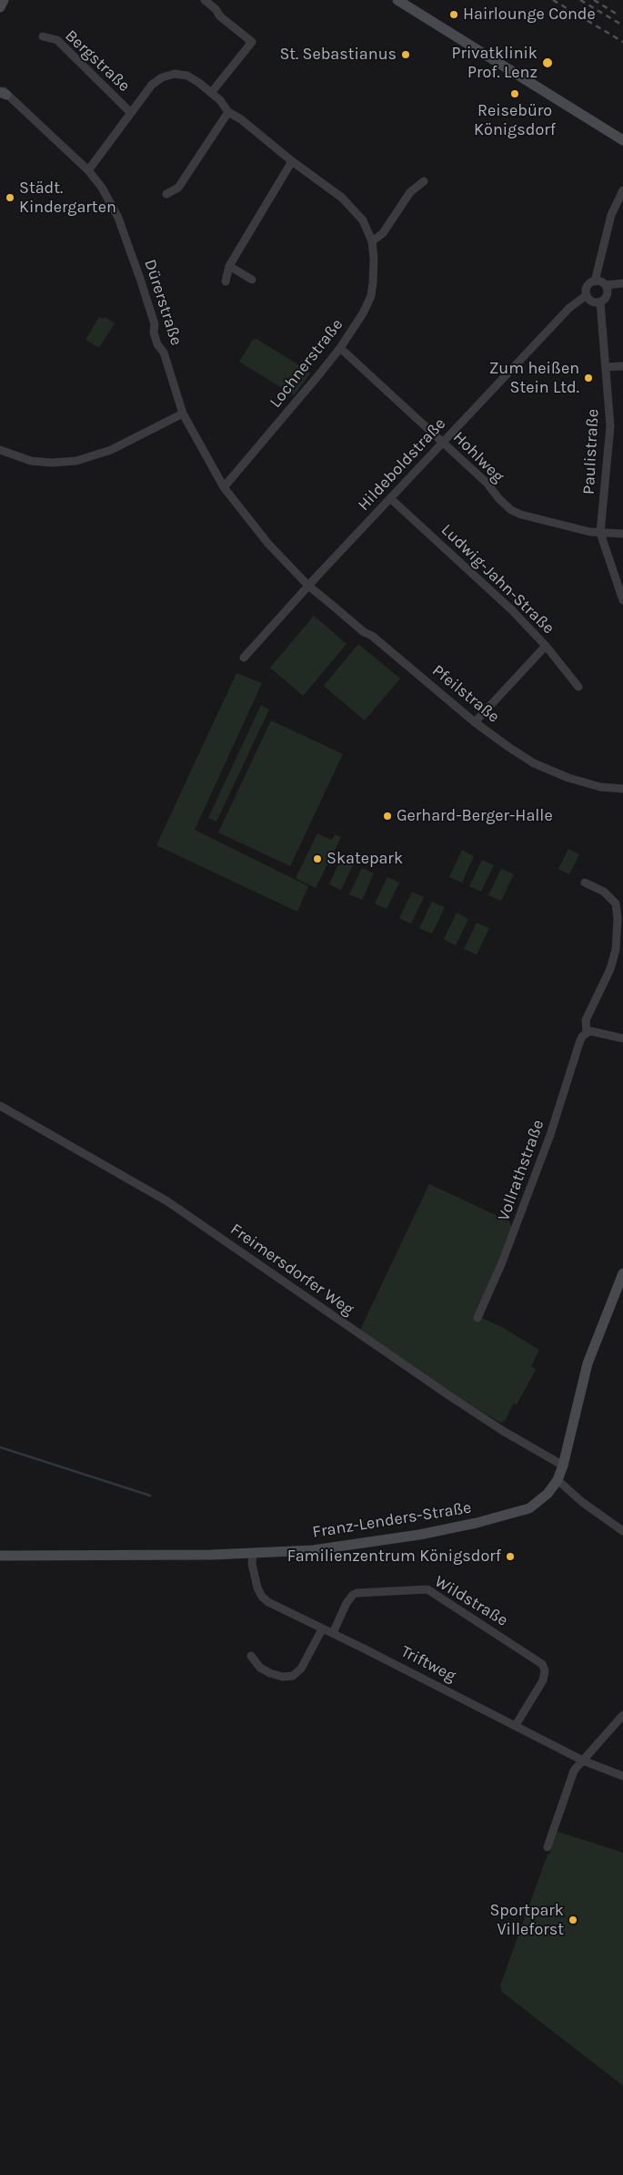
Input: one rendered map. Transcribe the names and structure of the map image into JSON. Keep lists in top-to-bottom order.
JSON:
{
  "streets": {
    "street": [
      "Bergstraße",
      "Dürerstraße",
      "Lochnerstraße",
      "Paulistraße",
      "Hohlweg",
      "Hildeboldstraße",
      "Ludwig-Jahn-Straße",
      "Pfeilstraße",
      "Vollrathstraße",
      "Freimersdorfer Weg",
      "Franz-Lenders-Straße",
      "Wildstraße",
      "Triftweg"
    ]
  },
  "crossings": [
    ["Bergstraße", "Lochnerstraße"],
    ["Dürerstraße", "Lochnerstraße"],
    ["Dürerstraße", "Hildeboldstraße"],
    ["Dürerstraße", "Pfeilstraße"],
    ["Lochnerstraße", "Hohlweg"],
    ["Paulistraße", "Hohlweg"],
    ["Paulistraße", "Hildeboldstraße"],
    ["Hohlweg", "Hildeboldstraße"],
    ["Hildeboldstraße", "Ludwig-Jahn-Straße"],
    ["Hildeboldstraße", "Pfeilstraße"],
    ["Freimersdorfer Weg", "Franz-Lenders-Straße"],
    ["Franz-Lenders-Straße", "Triftweg"],
    ["Wildstraße", "Triftweg"]
  ],
  "places": [
    "Hairlounge Conde",
    "St. Sebastianus",
    "Privatklinik Prof. Lenz",
    "Reisebüro Königsdorf",
    "Städt. Kindergarten",
    "Zum heißen Stein Ltd.",
    "Gerhard-Berger-Halle",
    "Skatepark",
    "Familienzentrum Königsdorf",
    "Sportpark Villeforst"
  ]
}
